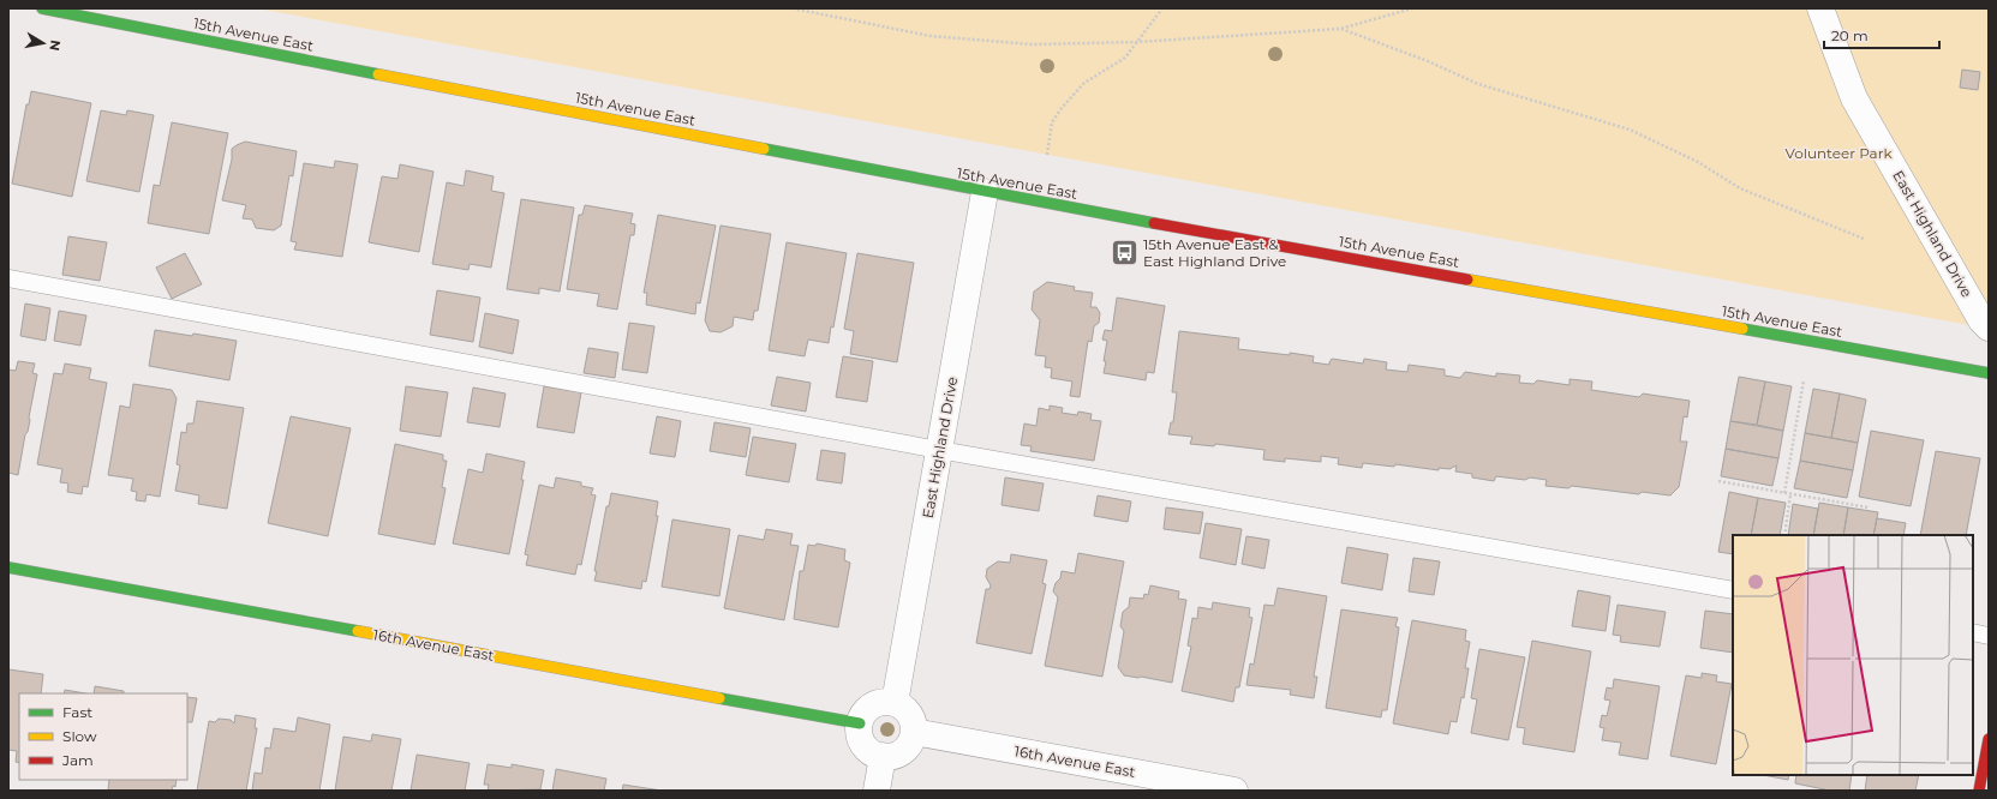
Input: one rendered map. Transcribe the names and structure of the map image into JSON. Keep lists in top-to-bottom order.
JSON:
{
  "streets": {
    "street": ["15th Avenue East", "East Highland Drive", "16th Avenue East"]
  },
  "crossings": [
    ["15th Avenue East", "East Highland Drive"],
    ["East Highland Drive", "16th Avenue East"]
  ],
  "parks": ["Volunteer Park"],
  "places": {
    "bus stop": ["15th Avenue East & East Highland Drive"]
  },
  "legend": ["Fast", "Slow", "Jam"],
  "scale_bar": "20 m",
  "north": "right"
}
